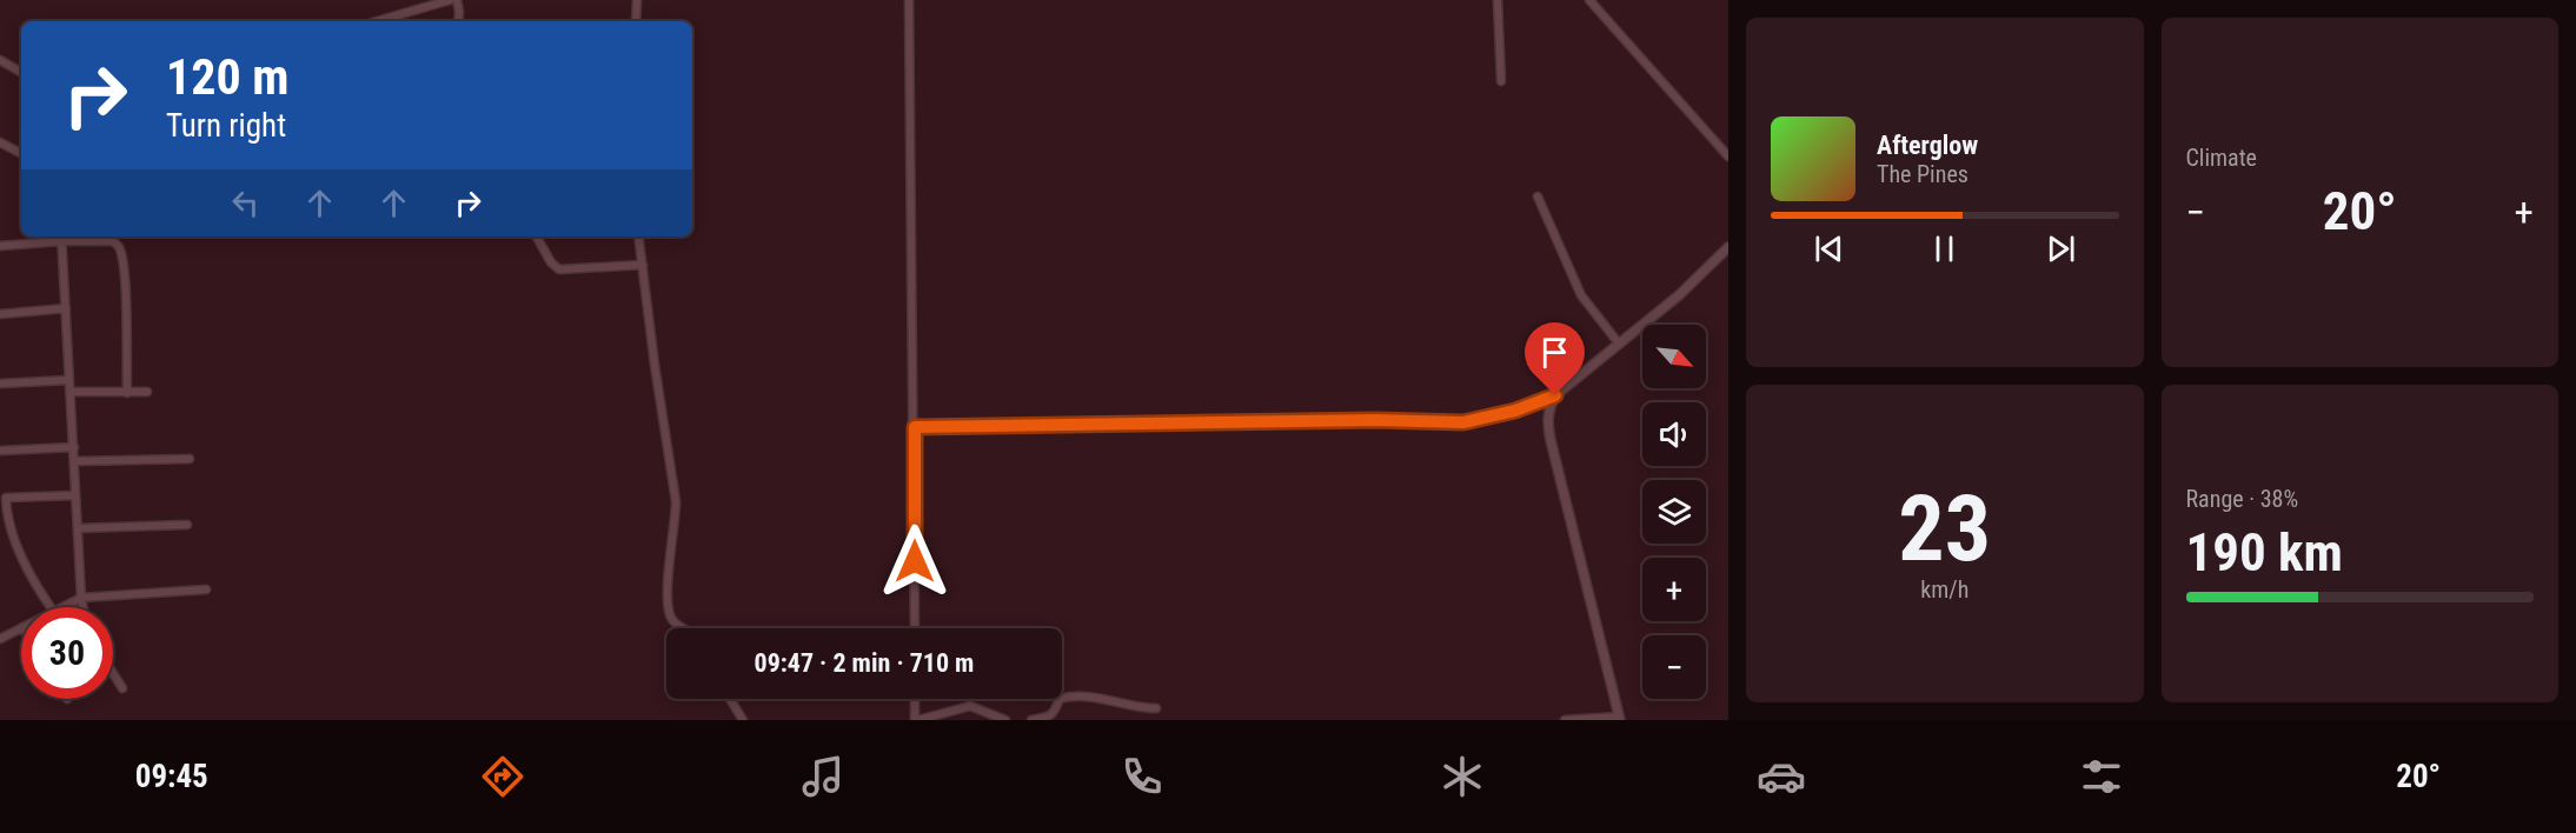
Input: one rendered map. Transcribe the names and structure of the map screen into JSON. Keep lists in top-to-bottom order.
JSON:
{
  "north": "bottom right",
  "page": {
    "tile": [
      "Climate",
      ["23", "km/h"],
      ["Range · 38%", "190 km"]
    ],
    "turn": ["120 m", "Turn right"],
    "song": ["Afterglow", "The Pines"],
    "heat": ["−", "20°", "+"],
    "map_buttons": ["+", "−"],
    "limit": "30",
    "trip": "09:47 · 2 min · 710 m",
    "tabs": ["09:45", "20°"]
  }
}
